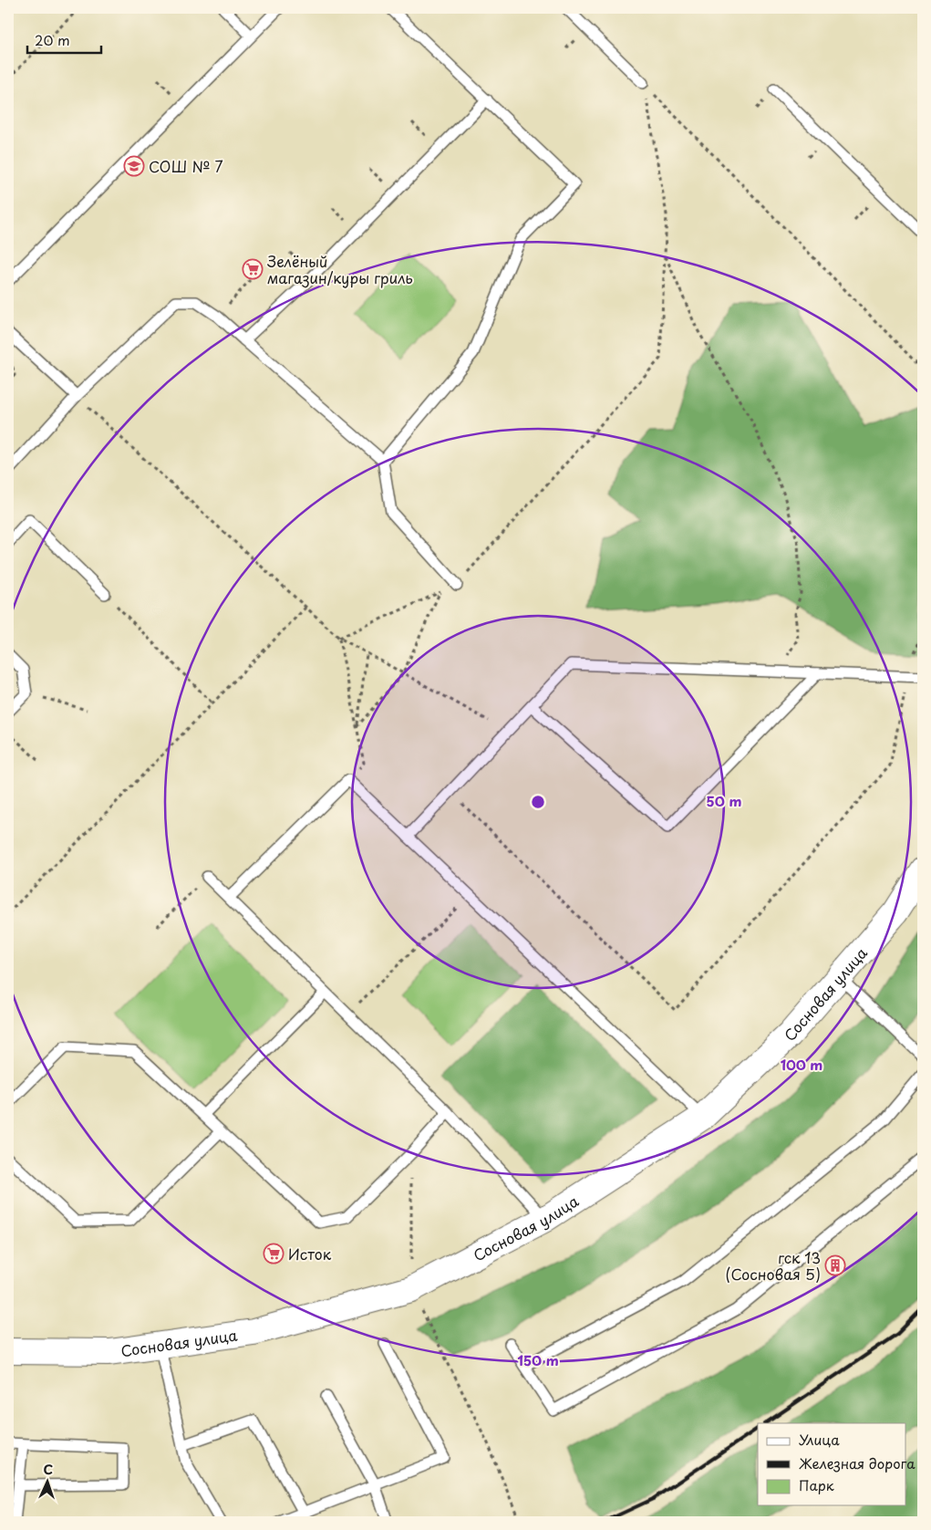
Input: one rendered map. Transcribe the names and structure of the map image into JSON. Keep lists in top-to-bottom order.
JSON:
{
  "streets": {
    "street": ["Сосновая улица"]
  },
  "places": {
    "school or university": ["СОШ № 7"],
    "supermarket": ["Зелёный магазин/куры гриль", "Исток"],
    "building": ["гск 13 (Сосновая 5)"]
  },
  "legend": ["Улица", "Железная дорога", "Парк"],
  "scale_bar": "20 m",
  "north": "top",
  "rings": ["50 m", "100 m", "150 m"]
}
